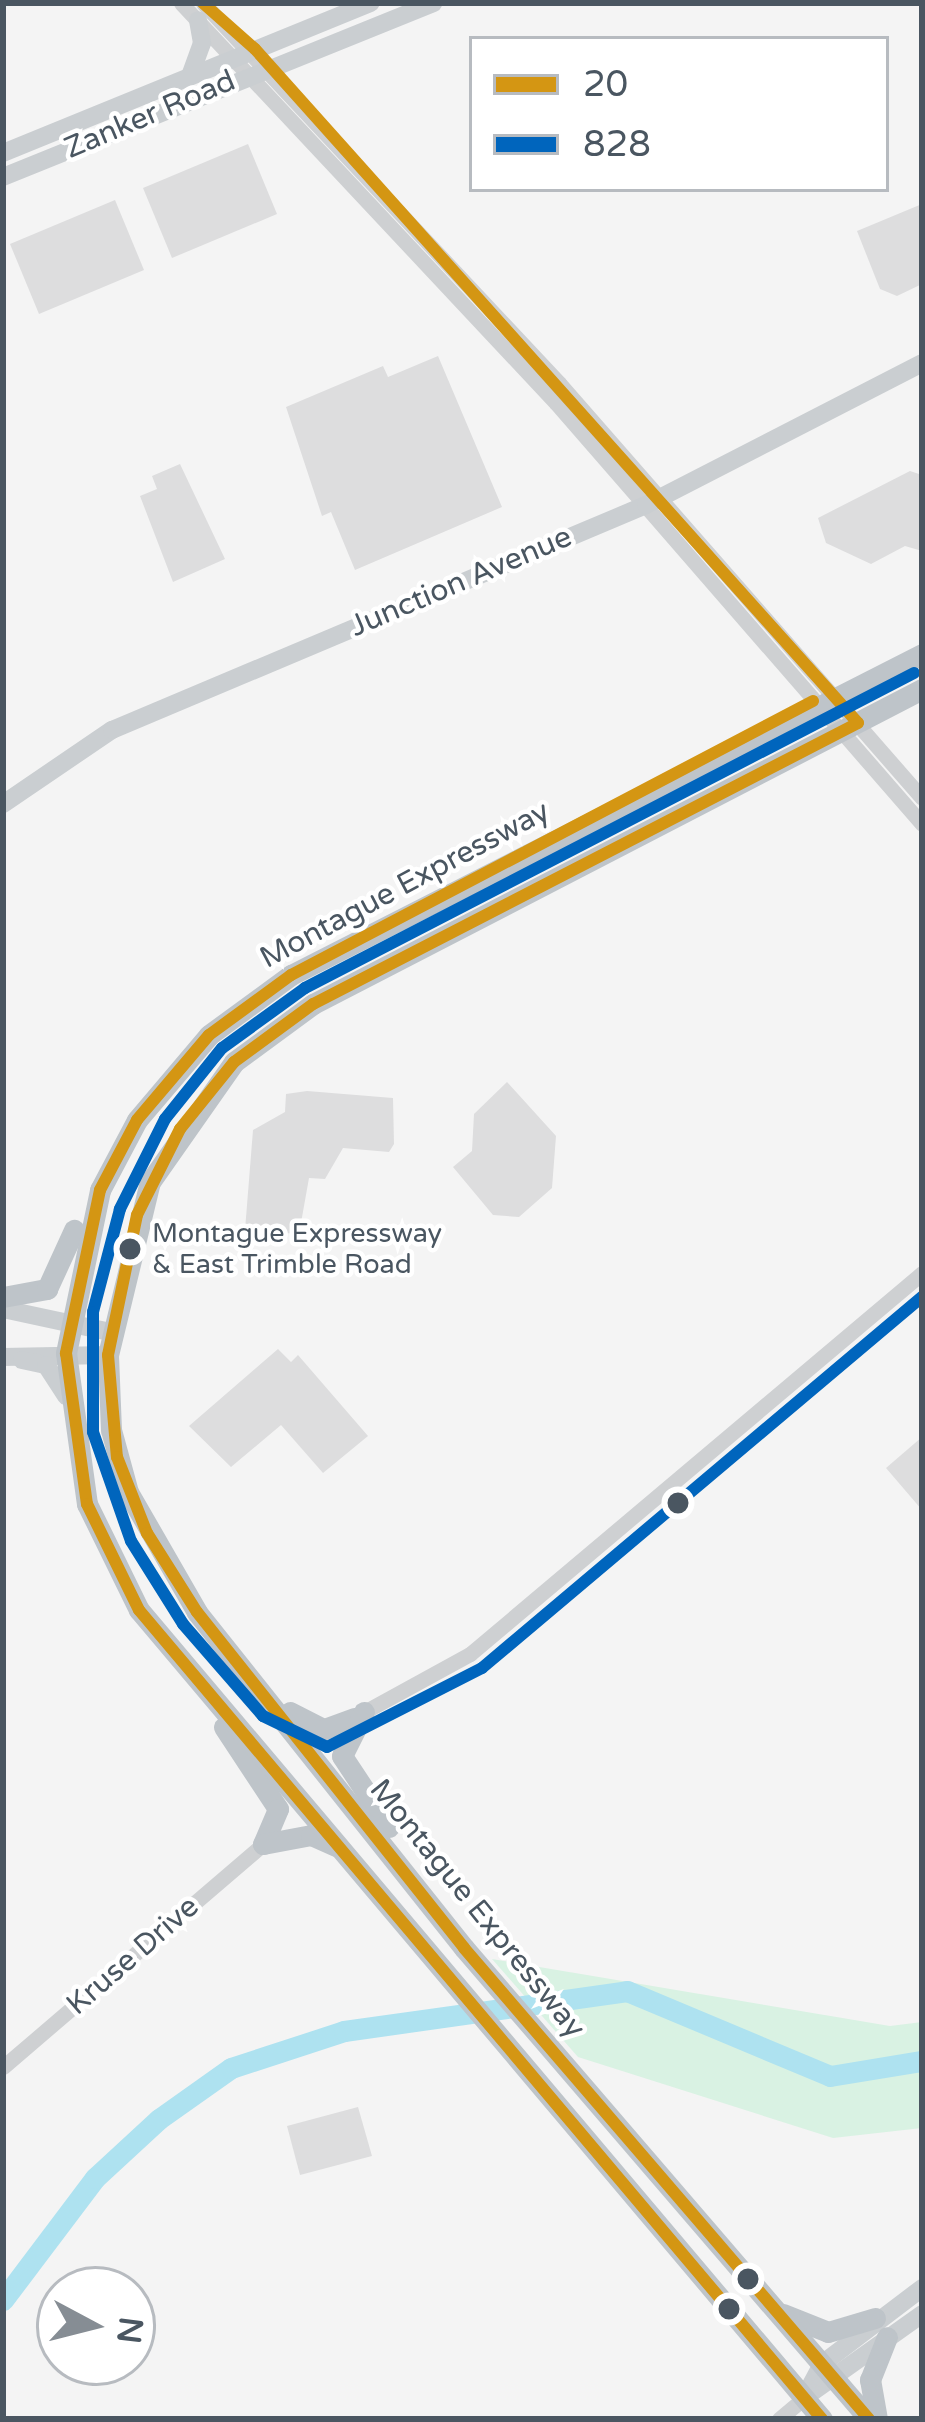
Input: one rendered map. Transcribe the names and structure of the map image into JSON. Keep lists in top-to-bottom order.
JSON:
{
  "streets": {
    "highway": ["Montague Expressway"],
    "main road": ["Zanker Road", "Junction Avenue"],
    "street": ["Kruse Drive"]
  },
  "places": ["Montague Expressway & East Trimble Road"],
  "lines": ["transit line 20", "transit line 828"],
  "legend": ["20", "828"],
  "north": "right"
}
